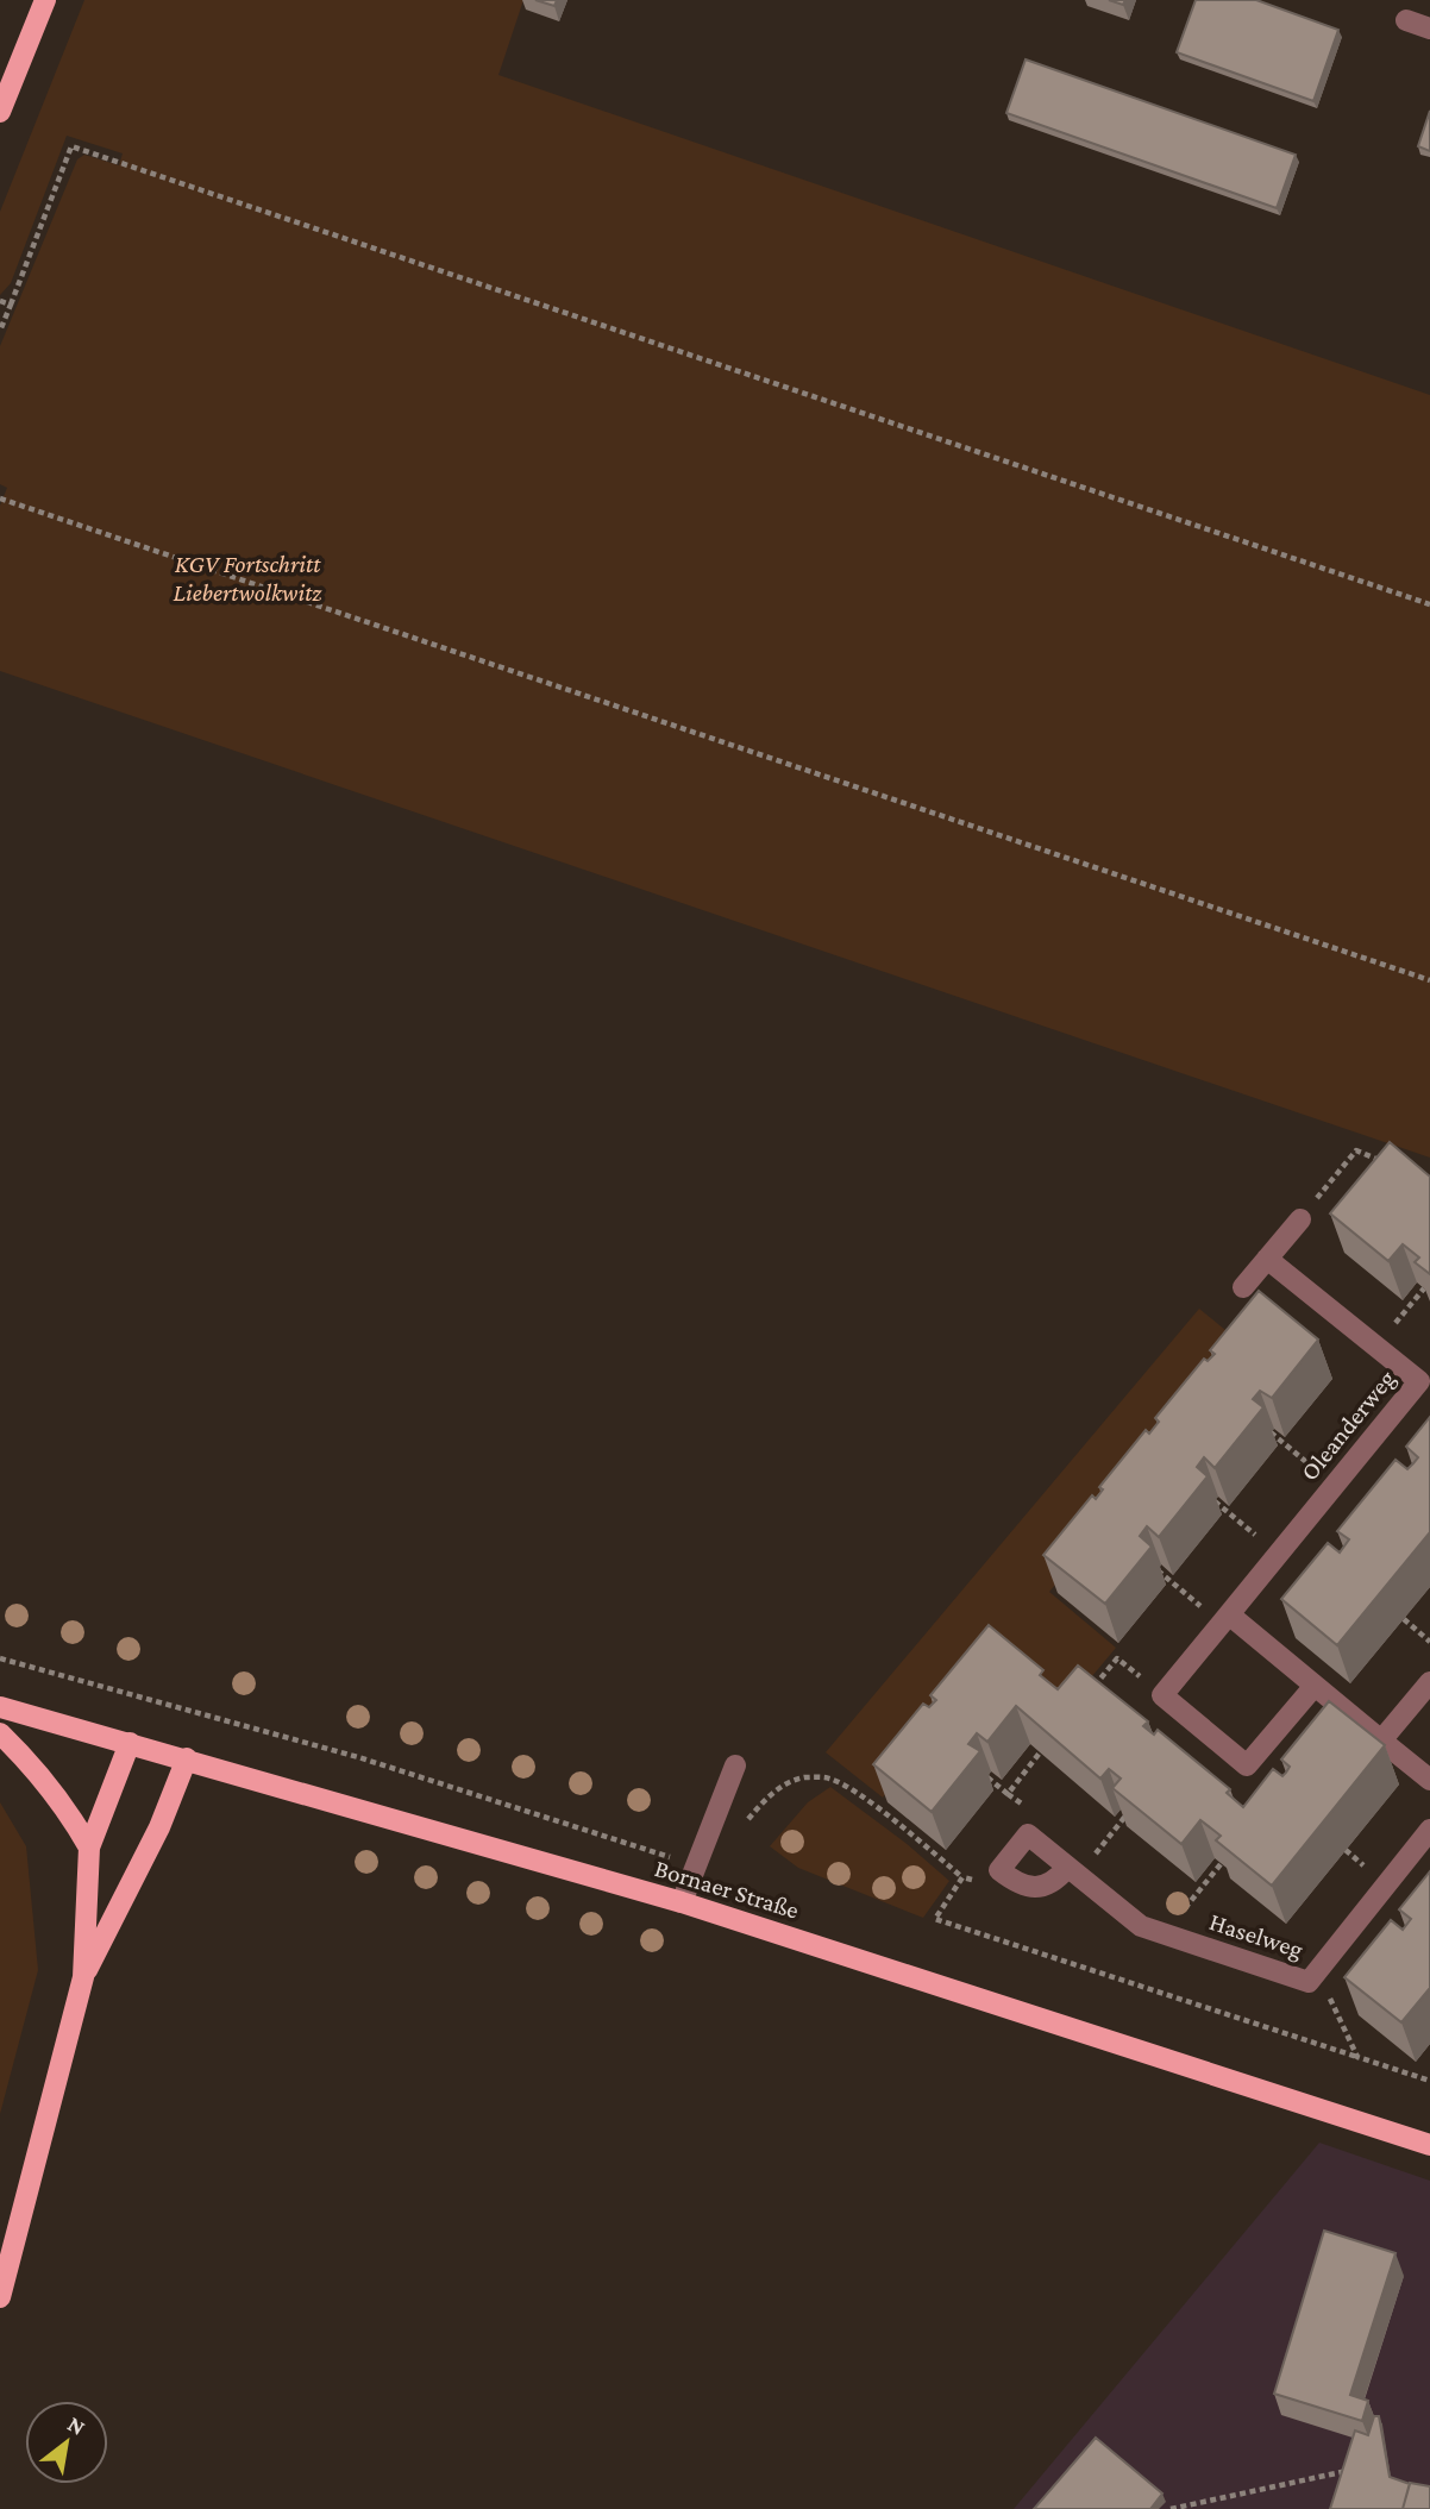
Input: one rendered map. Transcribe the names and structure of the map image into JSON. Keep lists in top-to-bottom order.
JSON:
{
  "streets": {
    "main road": ["Bornaer Straße"],
    "street": ["Oleanderweg", "Haselweg"]
  },
  "parks": ["KGV Fortschritt Liebertwolkwitz"],
  "north": "top right"
}
